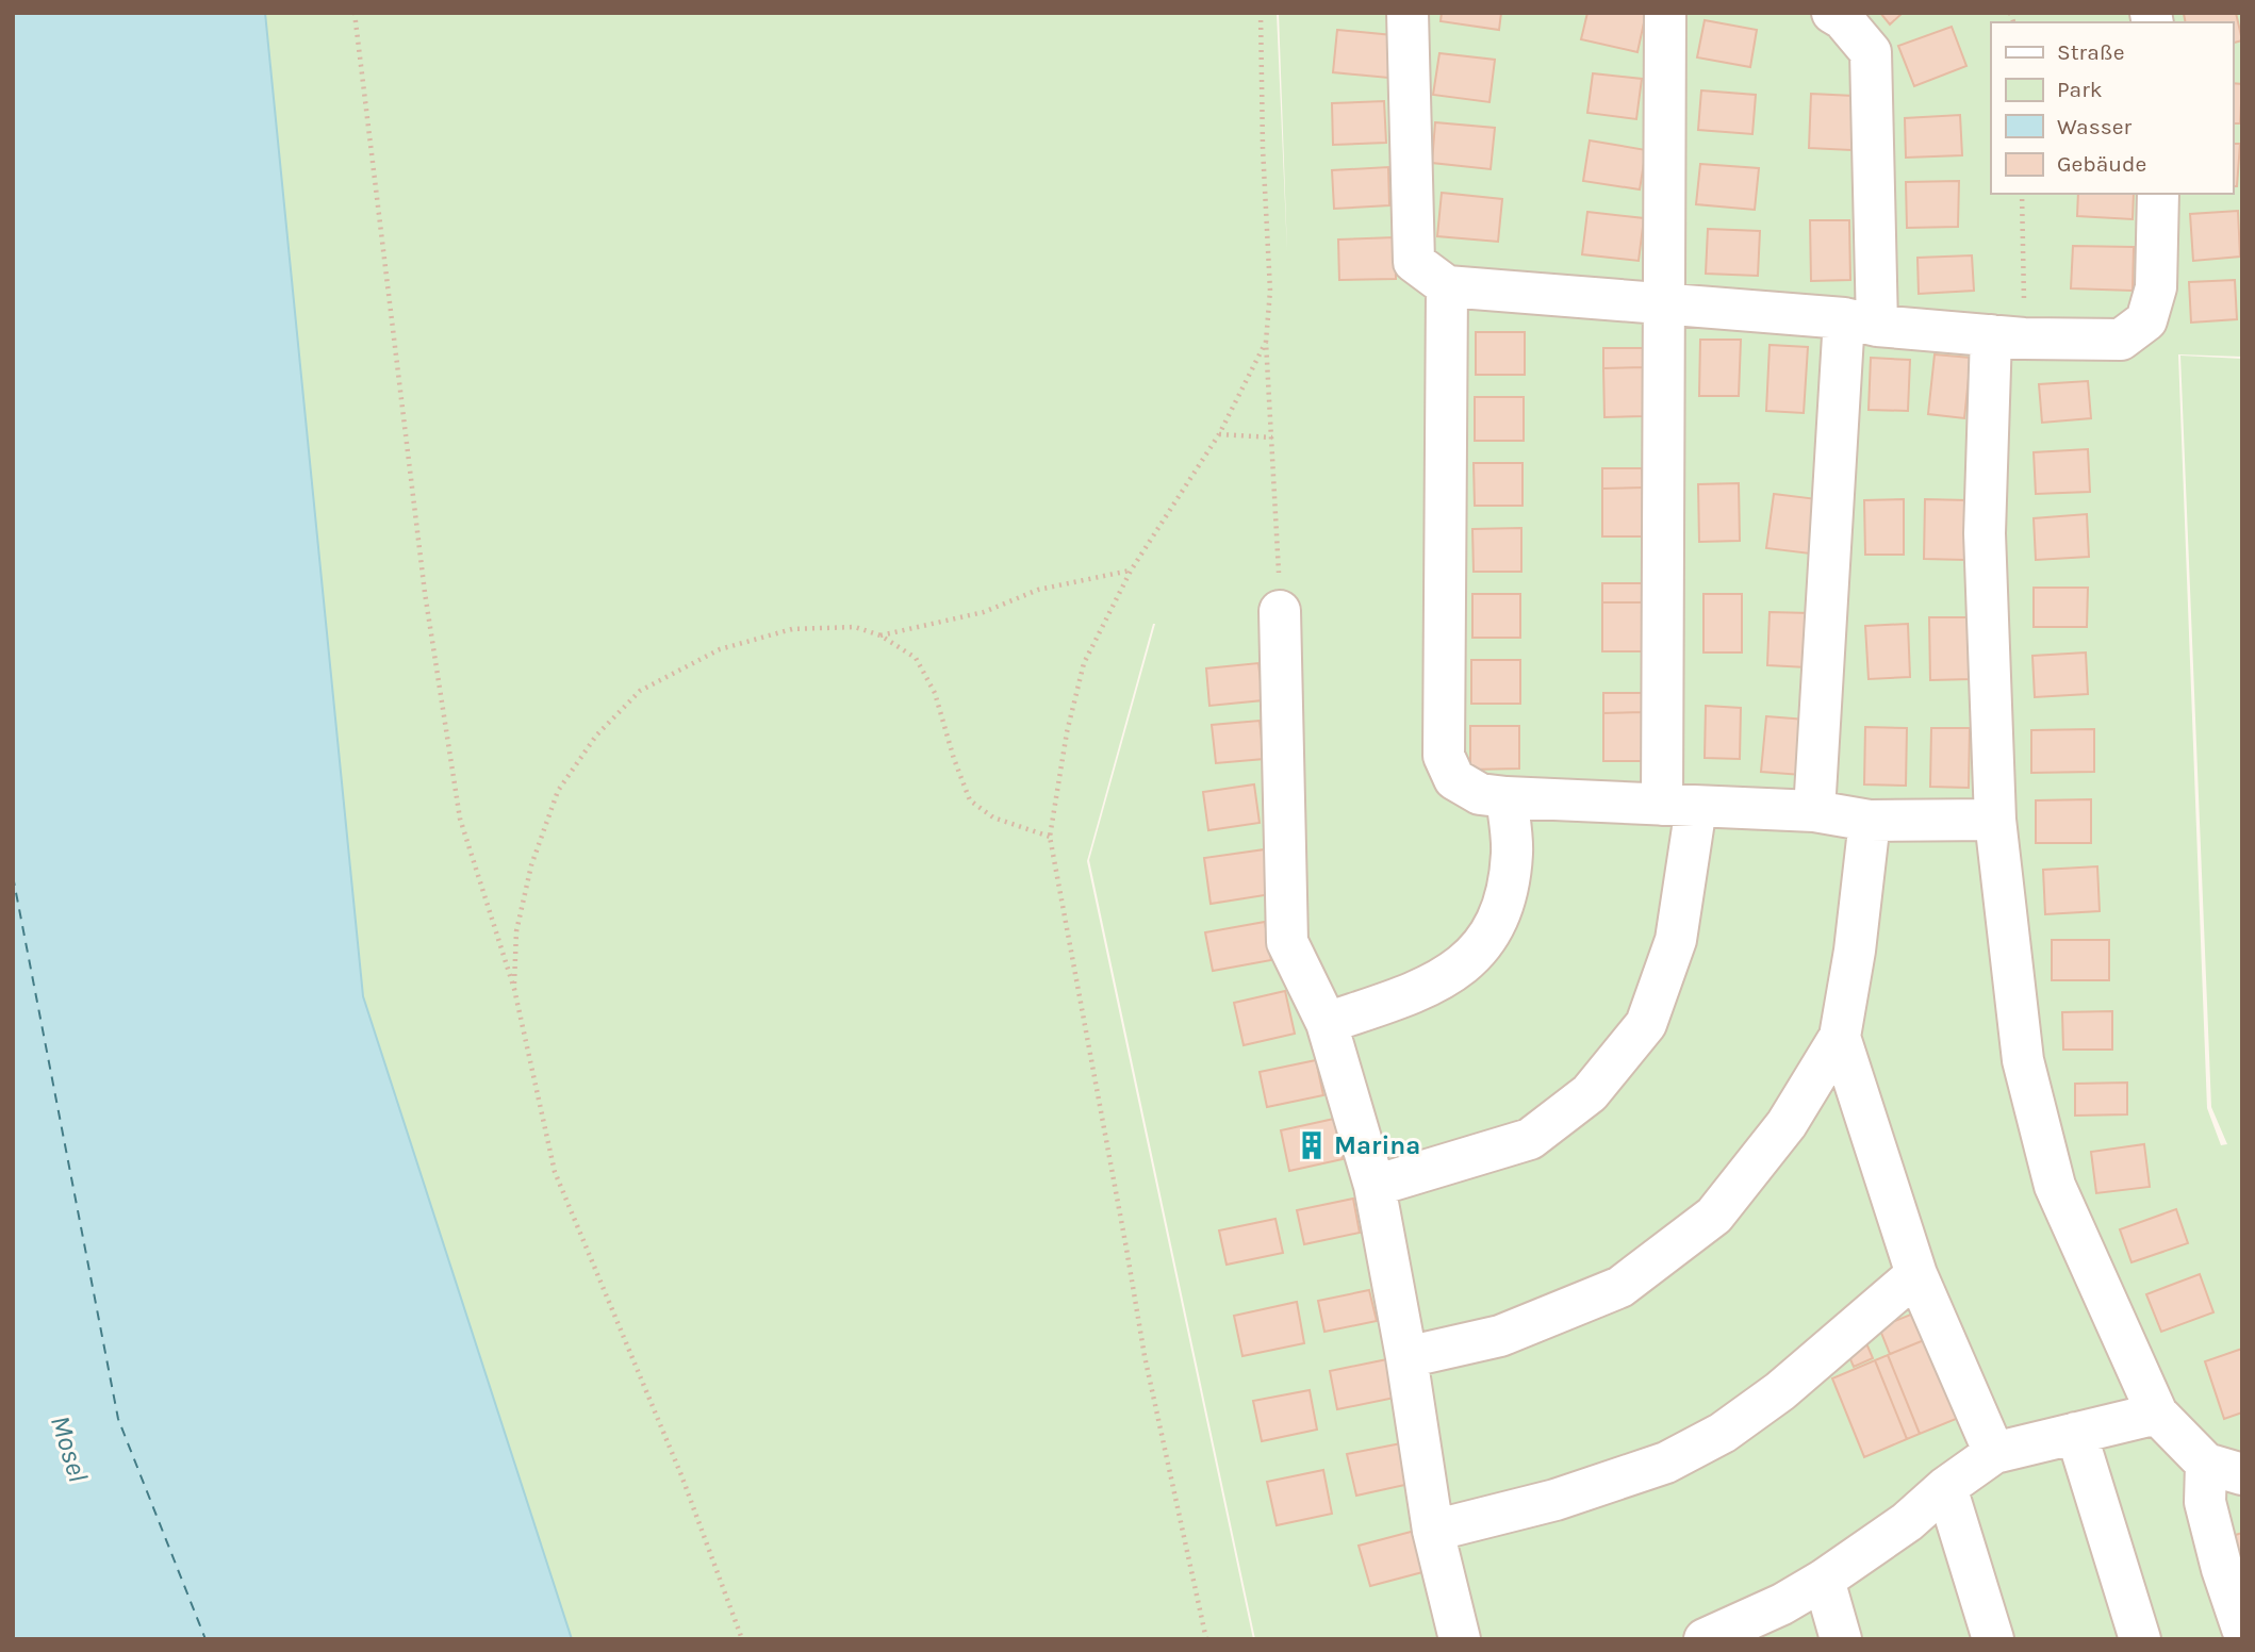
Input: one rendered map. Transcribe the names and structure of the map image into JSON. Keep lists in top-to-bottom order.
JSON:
{
  "water": ["Mosel"],
  "places": {
    "building": ["Marina"]
  },
  "legend": [
    "Straße",
    "Park",
    "Wasser",
    "Gebäude"
  ]
}
